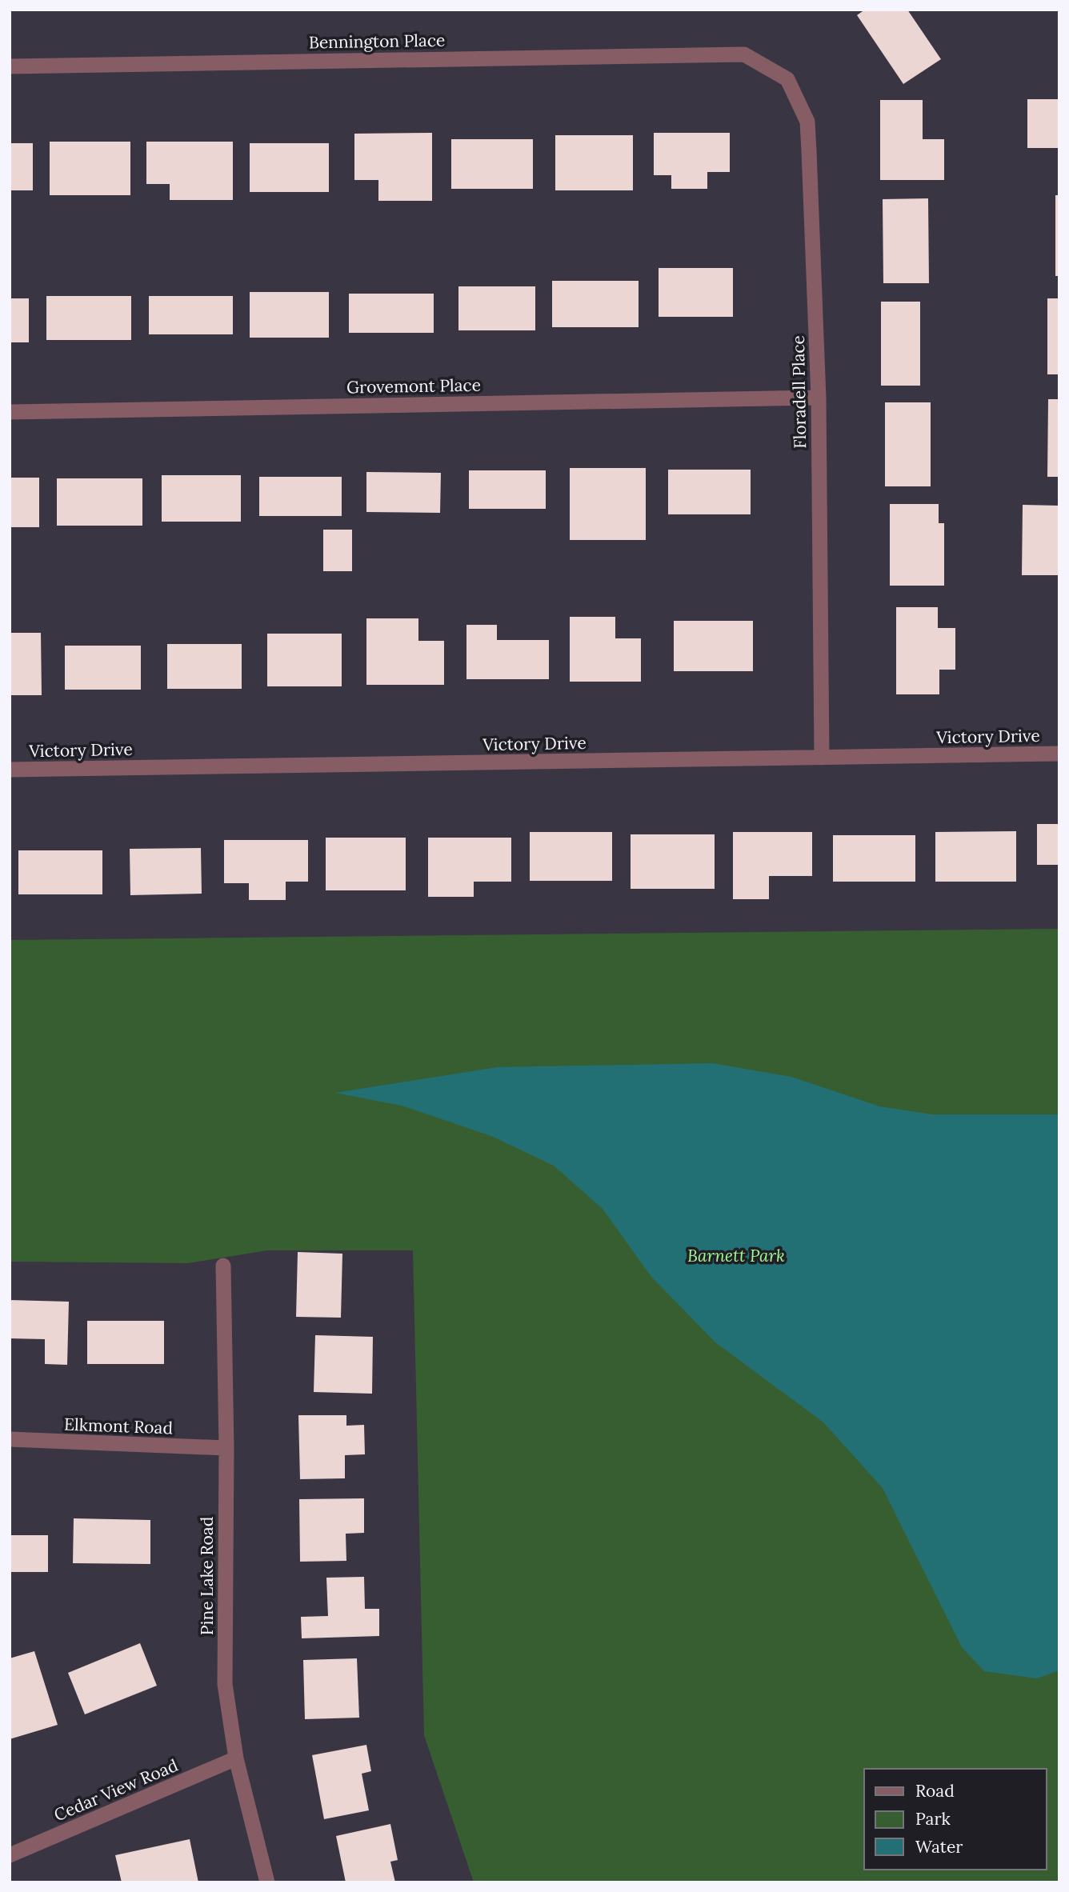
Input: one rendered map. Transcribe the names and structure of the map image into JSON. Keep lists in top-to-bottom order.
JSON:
{
  "streets": {
    "street": [
      "Bennington Place",
      "Grovemont Place",
      "Floradell Place",
      "Victory Drive",
      "Elkmont Road",
      "Pine Lake Road",
      "Cedar View Road"
    ]
  },
  "crossings": [
    ["Bennington Place", "Floradell Place"],
    ["Grovemont Place", "Floradell Place"],
    ["Floradell Place", "Victory Drive"],
    ["Elkmont Road", "Pine Lake Road"],
    ["Pine Lake Road", "Cedar View Road"]
  ],
  "parks": ["Barnett Park"],
  "legend": ["Road", "Park", "Water"]
}
